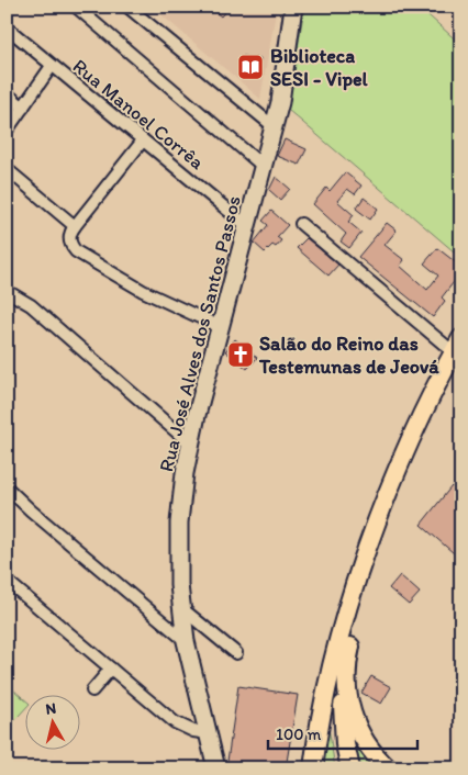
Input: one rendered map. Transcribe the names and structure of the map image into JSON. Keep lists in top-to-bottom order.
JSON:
{
  "streets": {
    "street": ["Rua Manoel Corrêa", "Rua José Alves dos Santos Passos"]
  },
  "crossings": [
    ["Rua Manoel Corrêa", "Rua José Alves dos Santos Passos"]
  ],
  "places": {
    "library": ["Biblioteca SESI - Vipel"],
    "church": ["Salão do Reino das Testemunas de Jeová"]
  },
  "scale_bar": "100 m",
  "north": "top"
}
